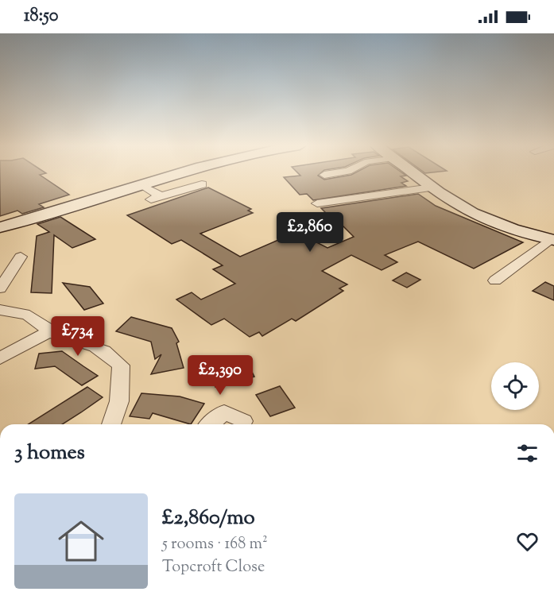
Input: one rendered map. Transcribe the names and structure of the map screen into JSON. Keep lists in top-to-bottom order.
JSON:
{
  "page": {
    "status": "18:50",
    "price": ["£2,860", "£734", "£2,390"],
    "heading": "3 homes",
    "list": [
      {
        "name": "£2,860/mo",
        "note": "5 rooms · 168 m² · Topcroft Close"
      }
    ]
  }
}
